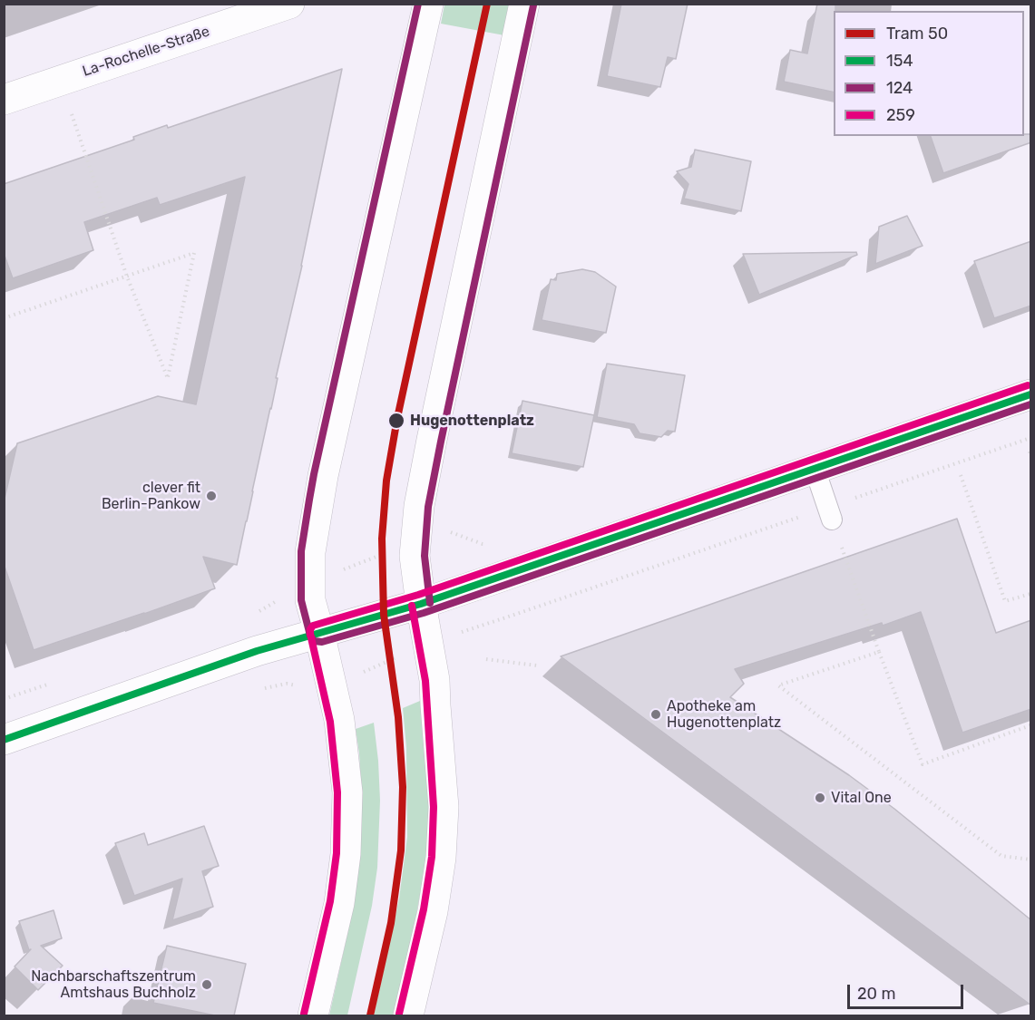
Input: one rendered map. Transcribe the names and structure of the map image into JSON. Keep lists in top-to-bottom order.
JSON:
{
  "streets": {
    "main road": ["La-Rochelle-Straße"]
  },
  "places": [
    "Hugenottenplatz",
    "clever fit Berlin-Pankow",
    "Apotheke am Hugenottenplatz",
    "Vital One",
    "Nachbarschaftszentrum Amtshaus Buchholz"
  ],
  "lines": [
    "tram line 50",
    "transit line 124",
    "transit line 259",
    "transit line 154"
  ],
  "legend": [
    "Tram 50",
    "154",
    "124",
    "259"
  ],
  "scale_bar": "20 m"
}
